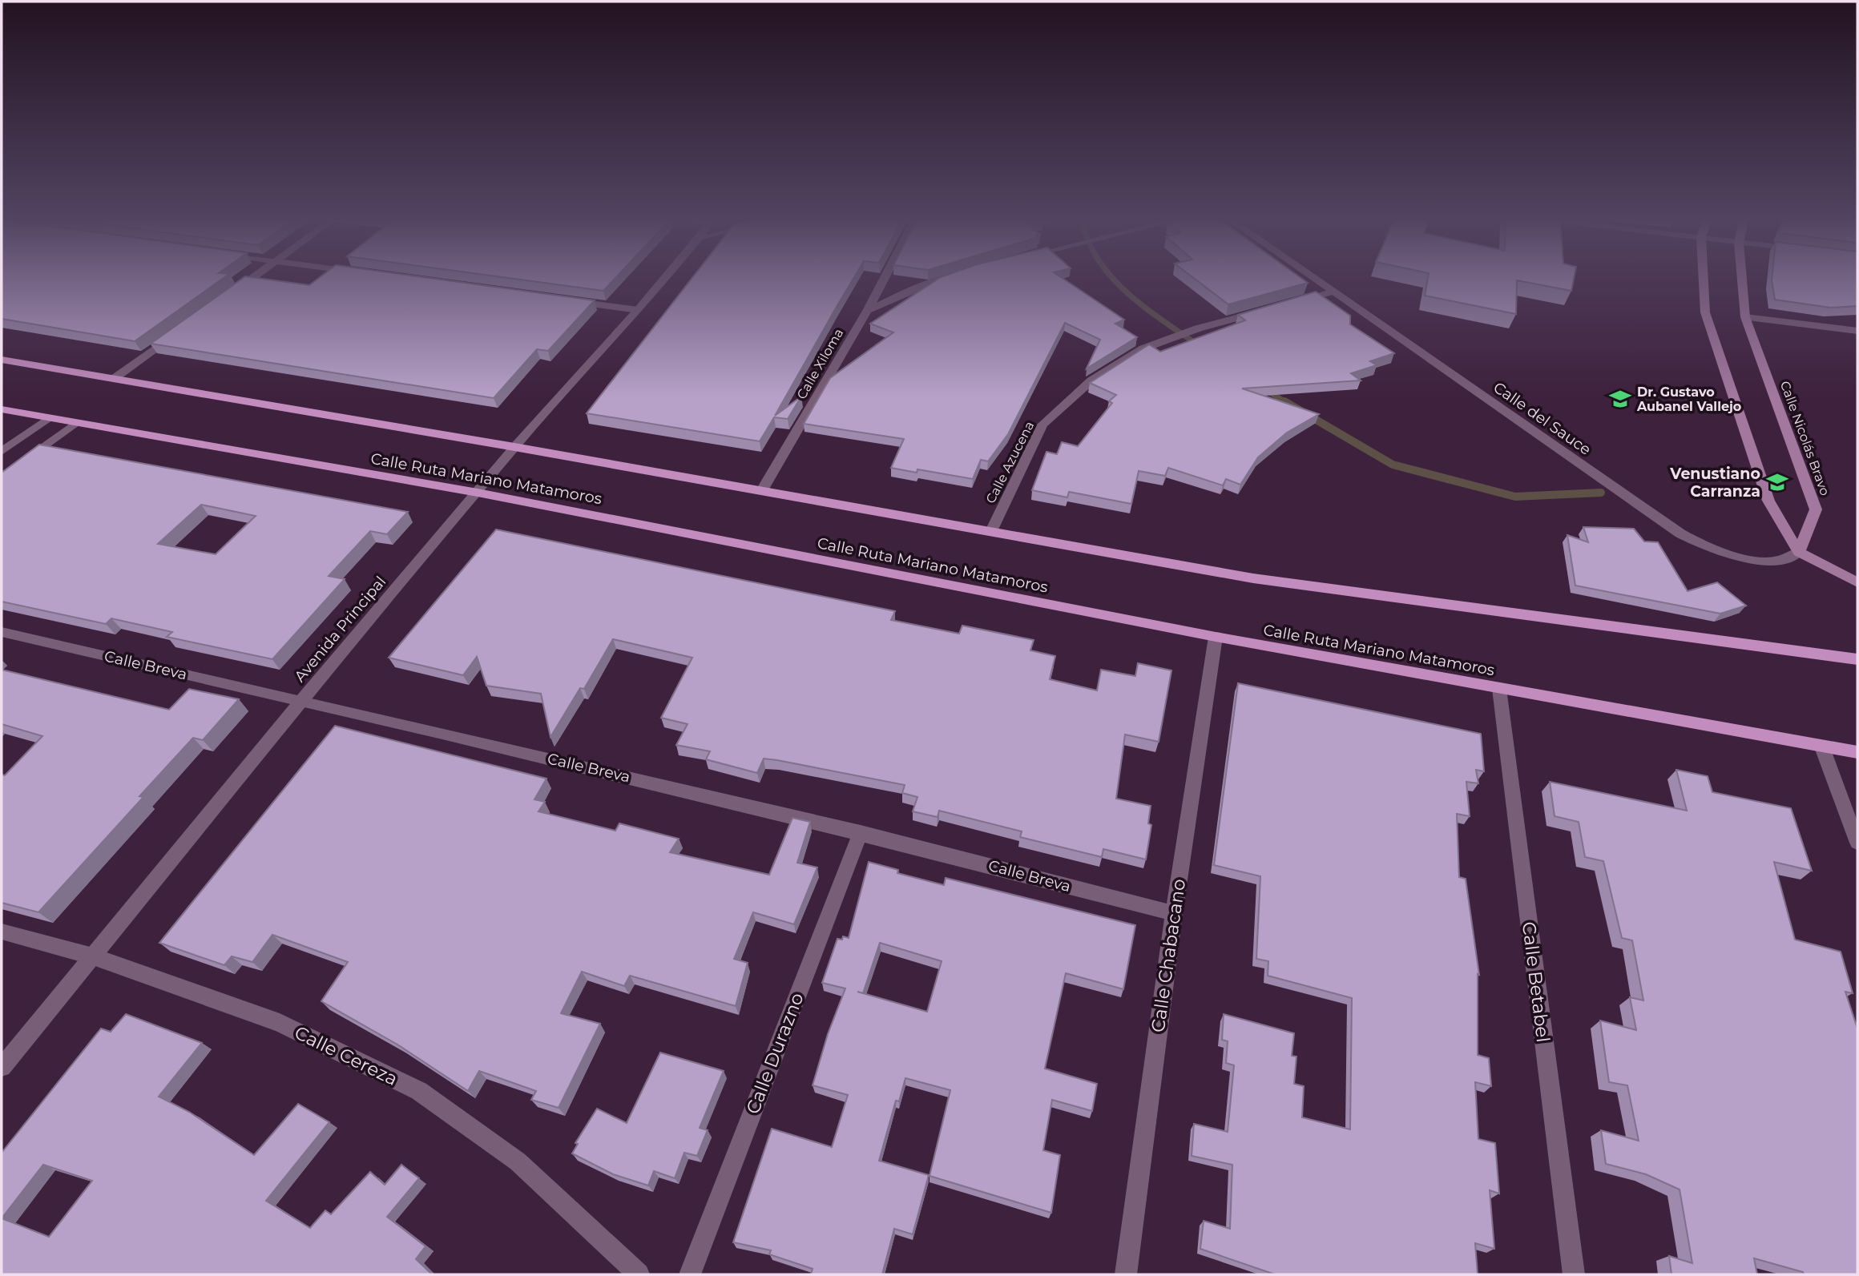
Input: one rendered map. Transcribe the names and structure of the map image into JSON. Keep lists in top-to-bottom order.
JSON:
{
  "streets": {
    "main road": ["Calle Nicolás Bravo", "Calle Ruta Mariano Matamoros"],
    "street": [
      "Calle Xiloma",
      "Calle del Sauce",
      "Calle Azucena",
      "Avenida Principal",
      "Calle Breva",
      "Calle Chabacano",
      "Calle Betabel",
      "Calle Durazno",
      "Calle Cereza"
    ]
  },
  "crossings": [
    ["Calle del Sauce", "Calle Nicolás Bravo"],
    ["Calle Ruta Mariano Matamoros", "Avenida Principal"],
    ["Calle Ruta Mariano Matamoros", "Calle Chabacano"],
    ["Calle Ruta Mariano Matamoros", "Calle Betabel"],
    ["Avenida Principal", "Calle Breva"],
    ["Avenida Principal", "Calle Cereza"],
    ["Calle Breva", "Calle Chabacano"],
    ["Calle Breva", "Calle Durazno"]
  ],
  "places": {
    "school or university": ["Dr. Gustavo Aubanel Vallejo", "Venustiano Carranza"]
  }
}
